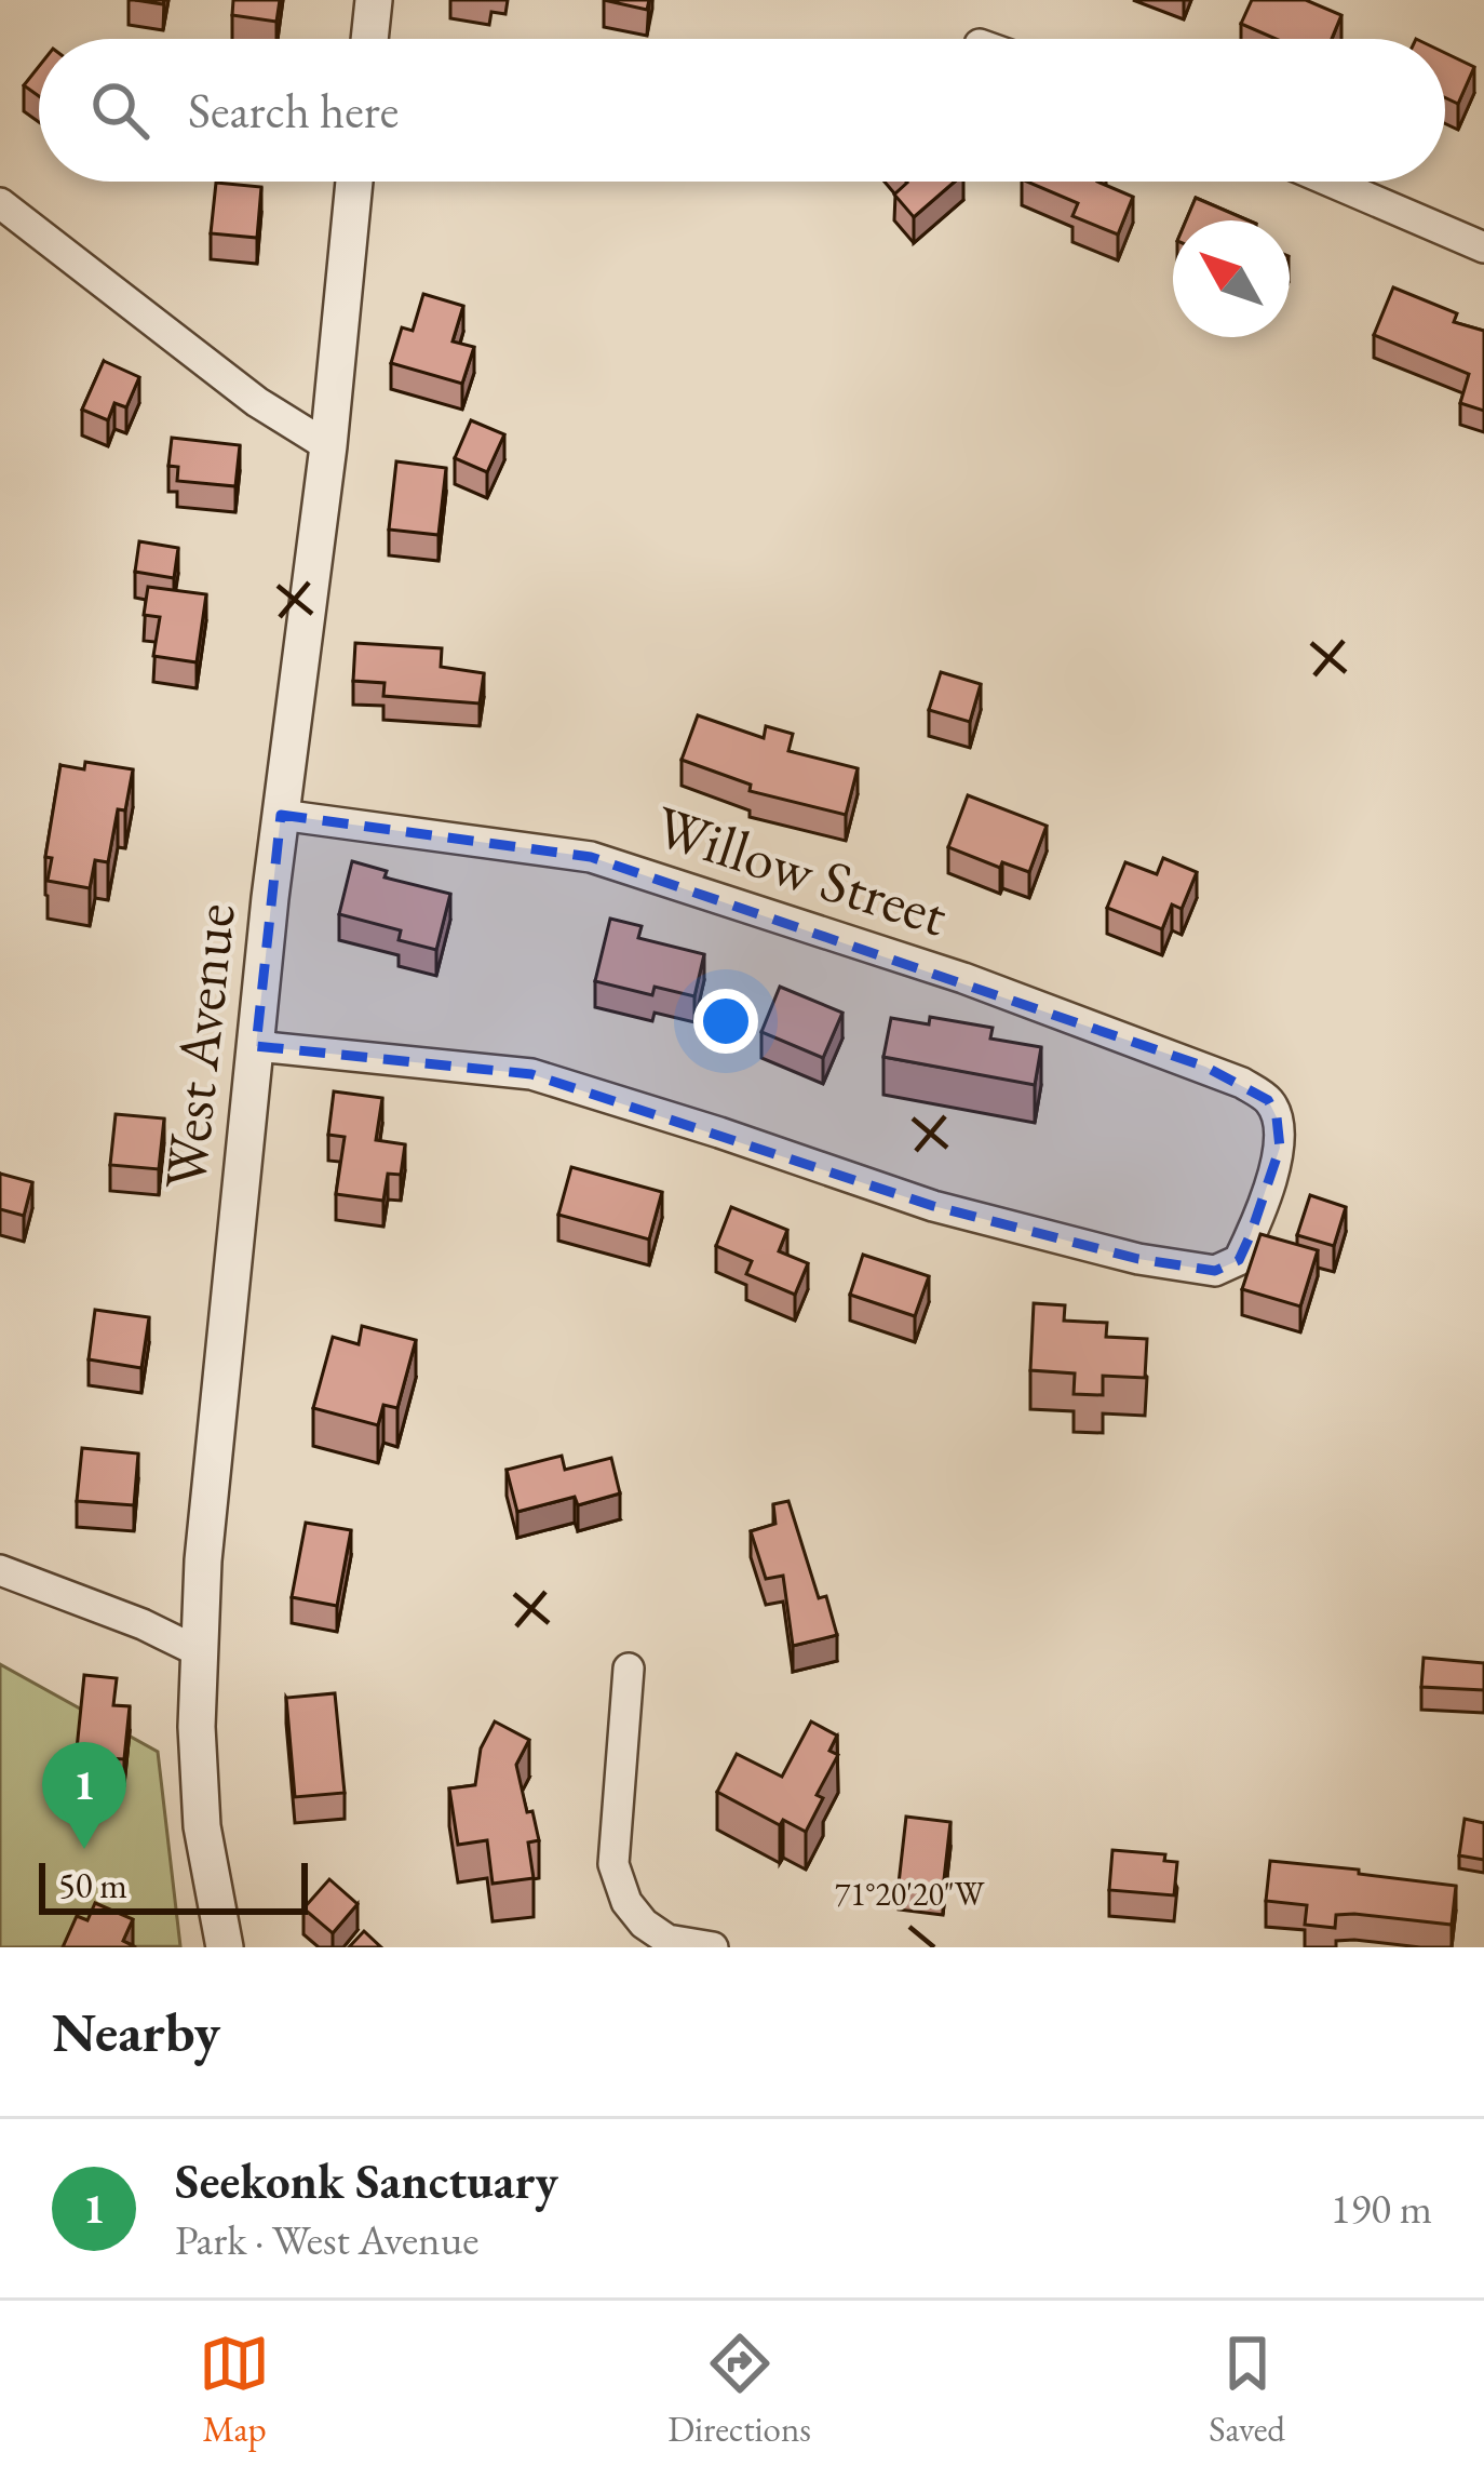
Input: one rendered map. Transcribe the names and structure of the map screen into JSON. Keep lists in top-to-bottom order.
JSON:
{
  "streets": {
    "street": ["Willow Street", "West Avenue"]
  },
  "crossings": [
    ["Willow Street", "West Avenue"]
  ],
  "scale_bar": "50 m",
  "north": "top left",
  "page": {
    "search": "Search here",
    "pins": "1",
    "scale": "50 m",
    "heading": "Nearby",
    "list": [
      {
        "mark": "1",
        "name": "Seekonk Sanctuary",
        "note": "Park · West Avenue",
        "value": "190 m"
      }
    ],
    "nav": ["Map", "Directions", "Saved"]
  },
  "coordinates": ["71°20'20\"W"]
}
